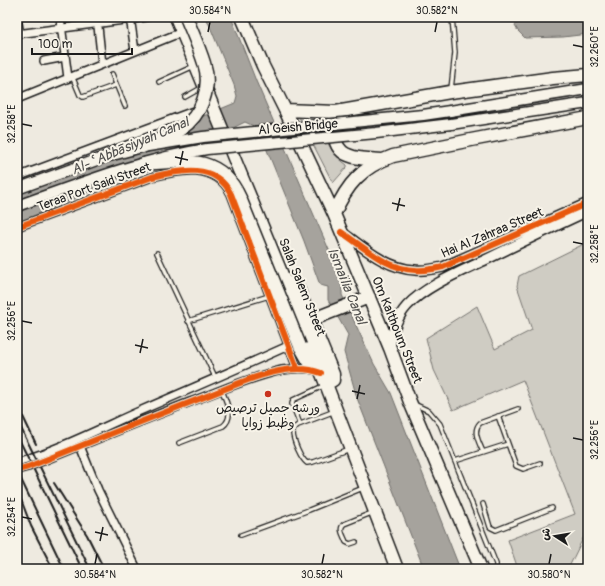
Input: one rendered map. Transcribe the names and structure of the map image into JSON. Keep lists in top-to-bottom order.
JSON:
{
  "streets": {
    "highway": ["Salah Salem Street", "Om Kalthoum Street"],
    "main road": ["Al Geish Bridge"],
    "street": ["Teraa Port Said Street", "Hai Al Zahraa Street"]
  },
  "crossings": [
    ["Hai Al Zahraa Street", "Om Kalthoum Street"]
  ],
  "water": ["Al-ʿAbbāsiyyah Canal", "Ismaïlia Canal"],
  "places": ["ورشه جميل ترصيص وظبط زوايا"],
  "scale_bar": "100 m",
  "north": "left",
  "coordinates": [
    "30.584°N",
    "30.582°N",
    "32.260°E",
    "32.258°E",
    "32.256°E",
    "32.254°E",
    "30.580°N"
  ]
}
